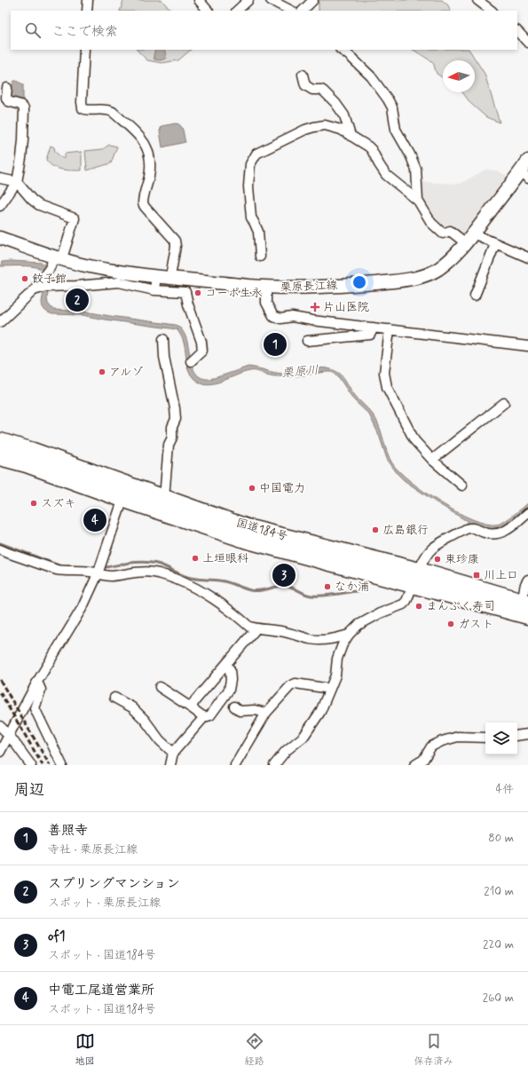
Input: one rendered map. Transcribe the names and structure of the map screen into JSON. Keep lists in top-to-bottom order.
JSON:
{
  "streets": {
    "highway": ["国道184号"],
    "main road": ["栗原長江線"]
  },
  "water": ["栗原川"],
  "places": {
    "other": [
      "餃子館",
      "コーポ生永",
      "アルゾ",
      "中国電力",
      "スズキ",
      "広島銀行",
      "上垣眼科",
      "東珍康",
      "なか浦",
      "まんぷく寿司",
      "ガスト"
    ],
    "health": ["片山医院"],
    "transit": ["川上口"]
  },
  "north": "left",
  "page": {
    "search": "ここで検索",
    "pins": [
      "2",
      "1",
      "4",
      "3"
    ],
    "heading": ["周辺", "4件"],
    "list": [
      {
        "mark": "1",
        "name": "善照寺",
        "note": "寺社 · 栗原長江線",
        "value": "80 m"
      },
      {
        "mark": "2",
        "name": "スプリングマンション",
        "note": "スポット · 栗原長江線",
        "value": "210 m"
      },
      {
        "mark": "3",
        "name": "of1",
        "note": "スポット · 国道184号",
        "value": "220 m"
      },
      {
        "mark": "4",
        "name": "中電工尾道営業所",
        "note": "スポット · 国道184号",
        "value": "260 m"
      }
    ],
    "nav": ["地図", "経路", "保存済み"]
  }
}
